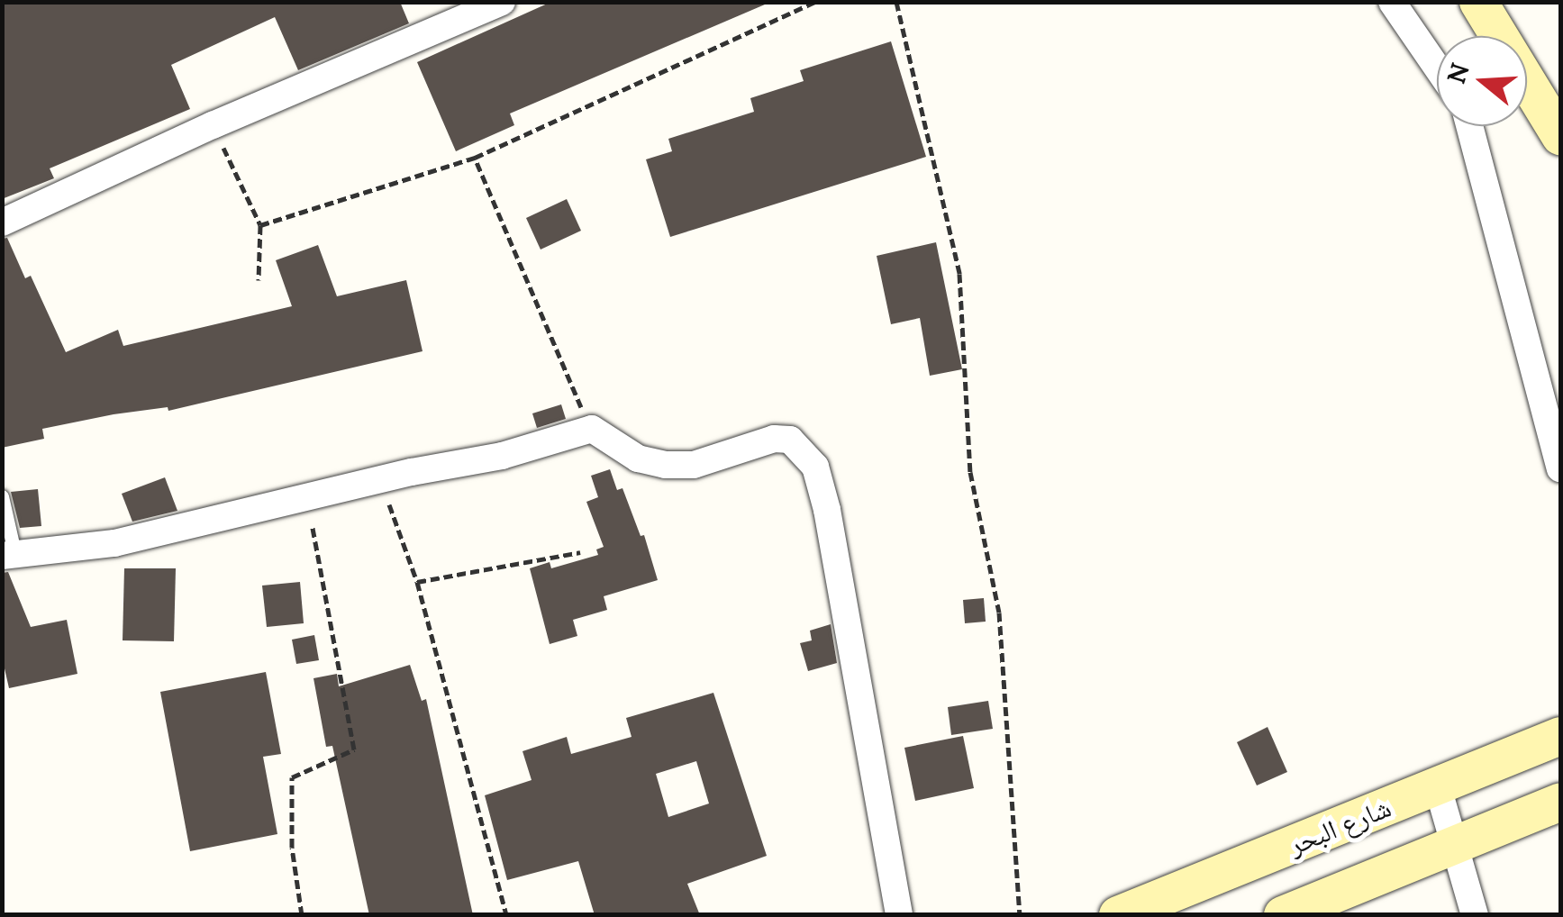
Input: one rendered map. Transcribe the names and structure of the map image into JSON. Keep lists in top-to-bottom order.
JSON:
{
  "streets": {
    "main road": ["شارع البحر"]
  },
  "north": "left"
}
